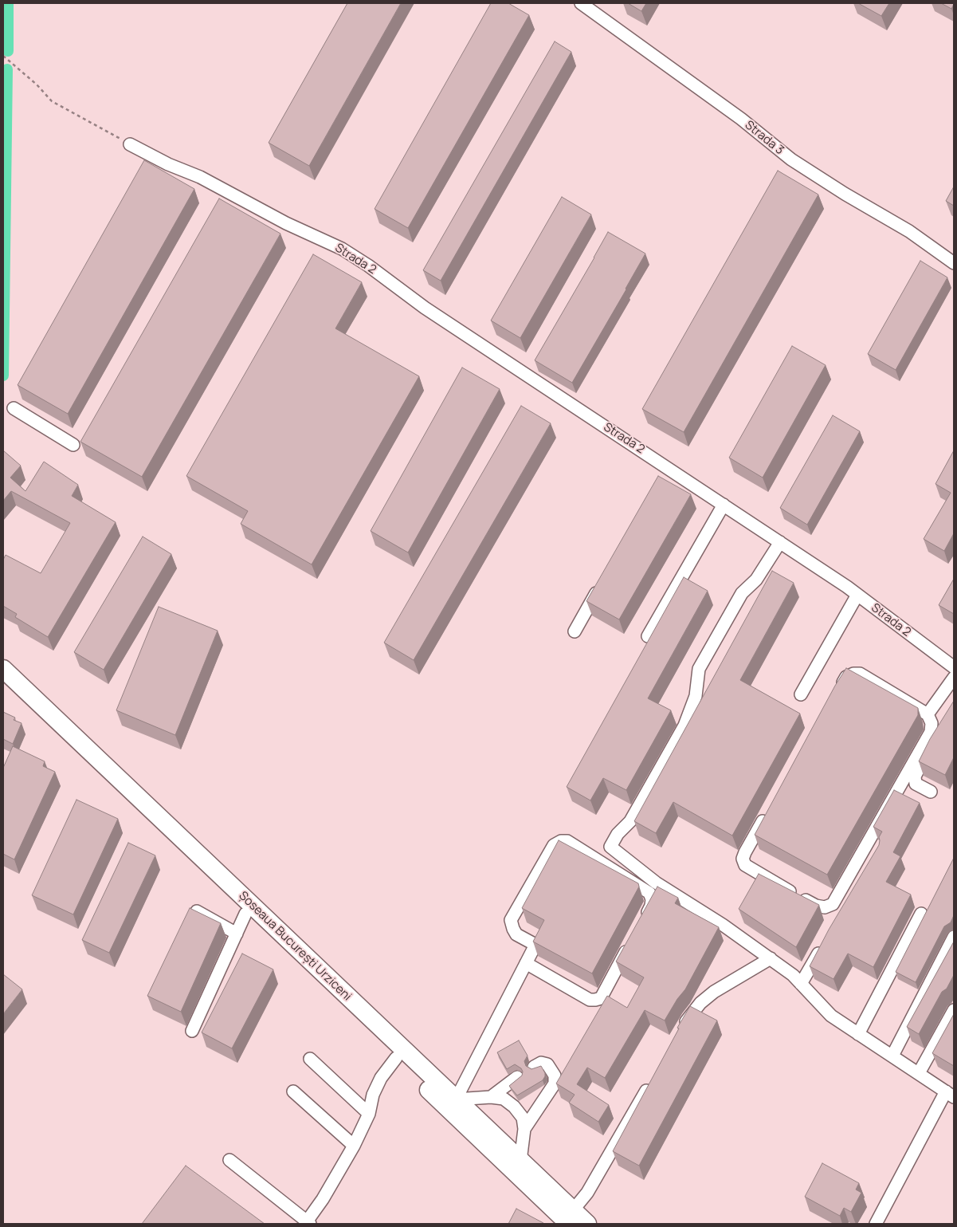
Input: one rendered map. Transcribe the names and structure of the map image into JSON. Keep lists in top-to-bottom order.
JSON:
{
  "streets": {
    "highway": ["Șoseaua București Urziceni"],
    "lane": ["Strada 3", "Strada 2"]
  }
}
